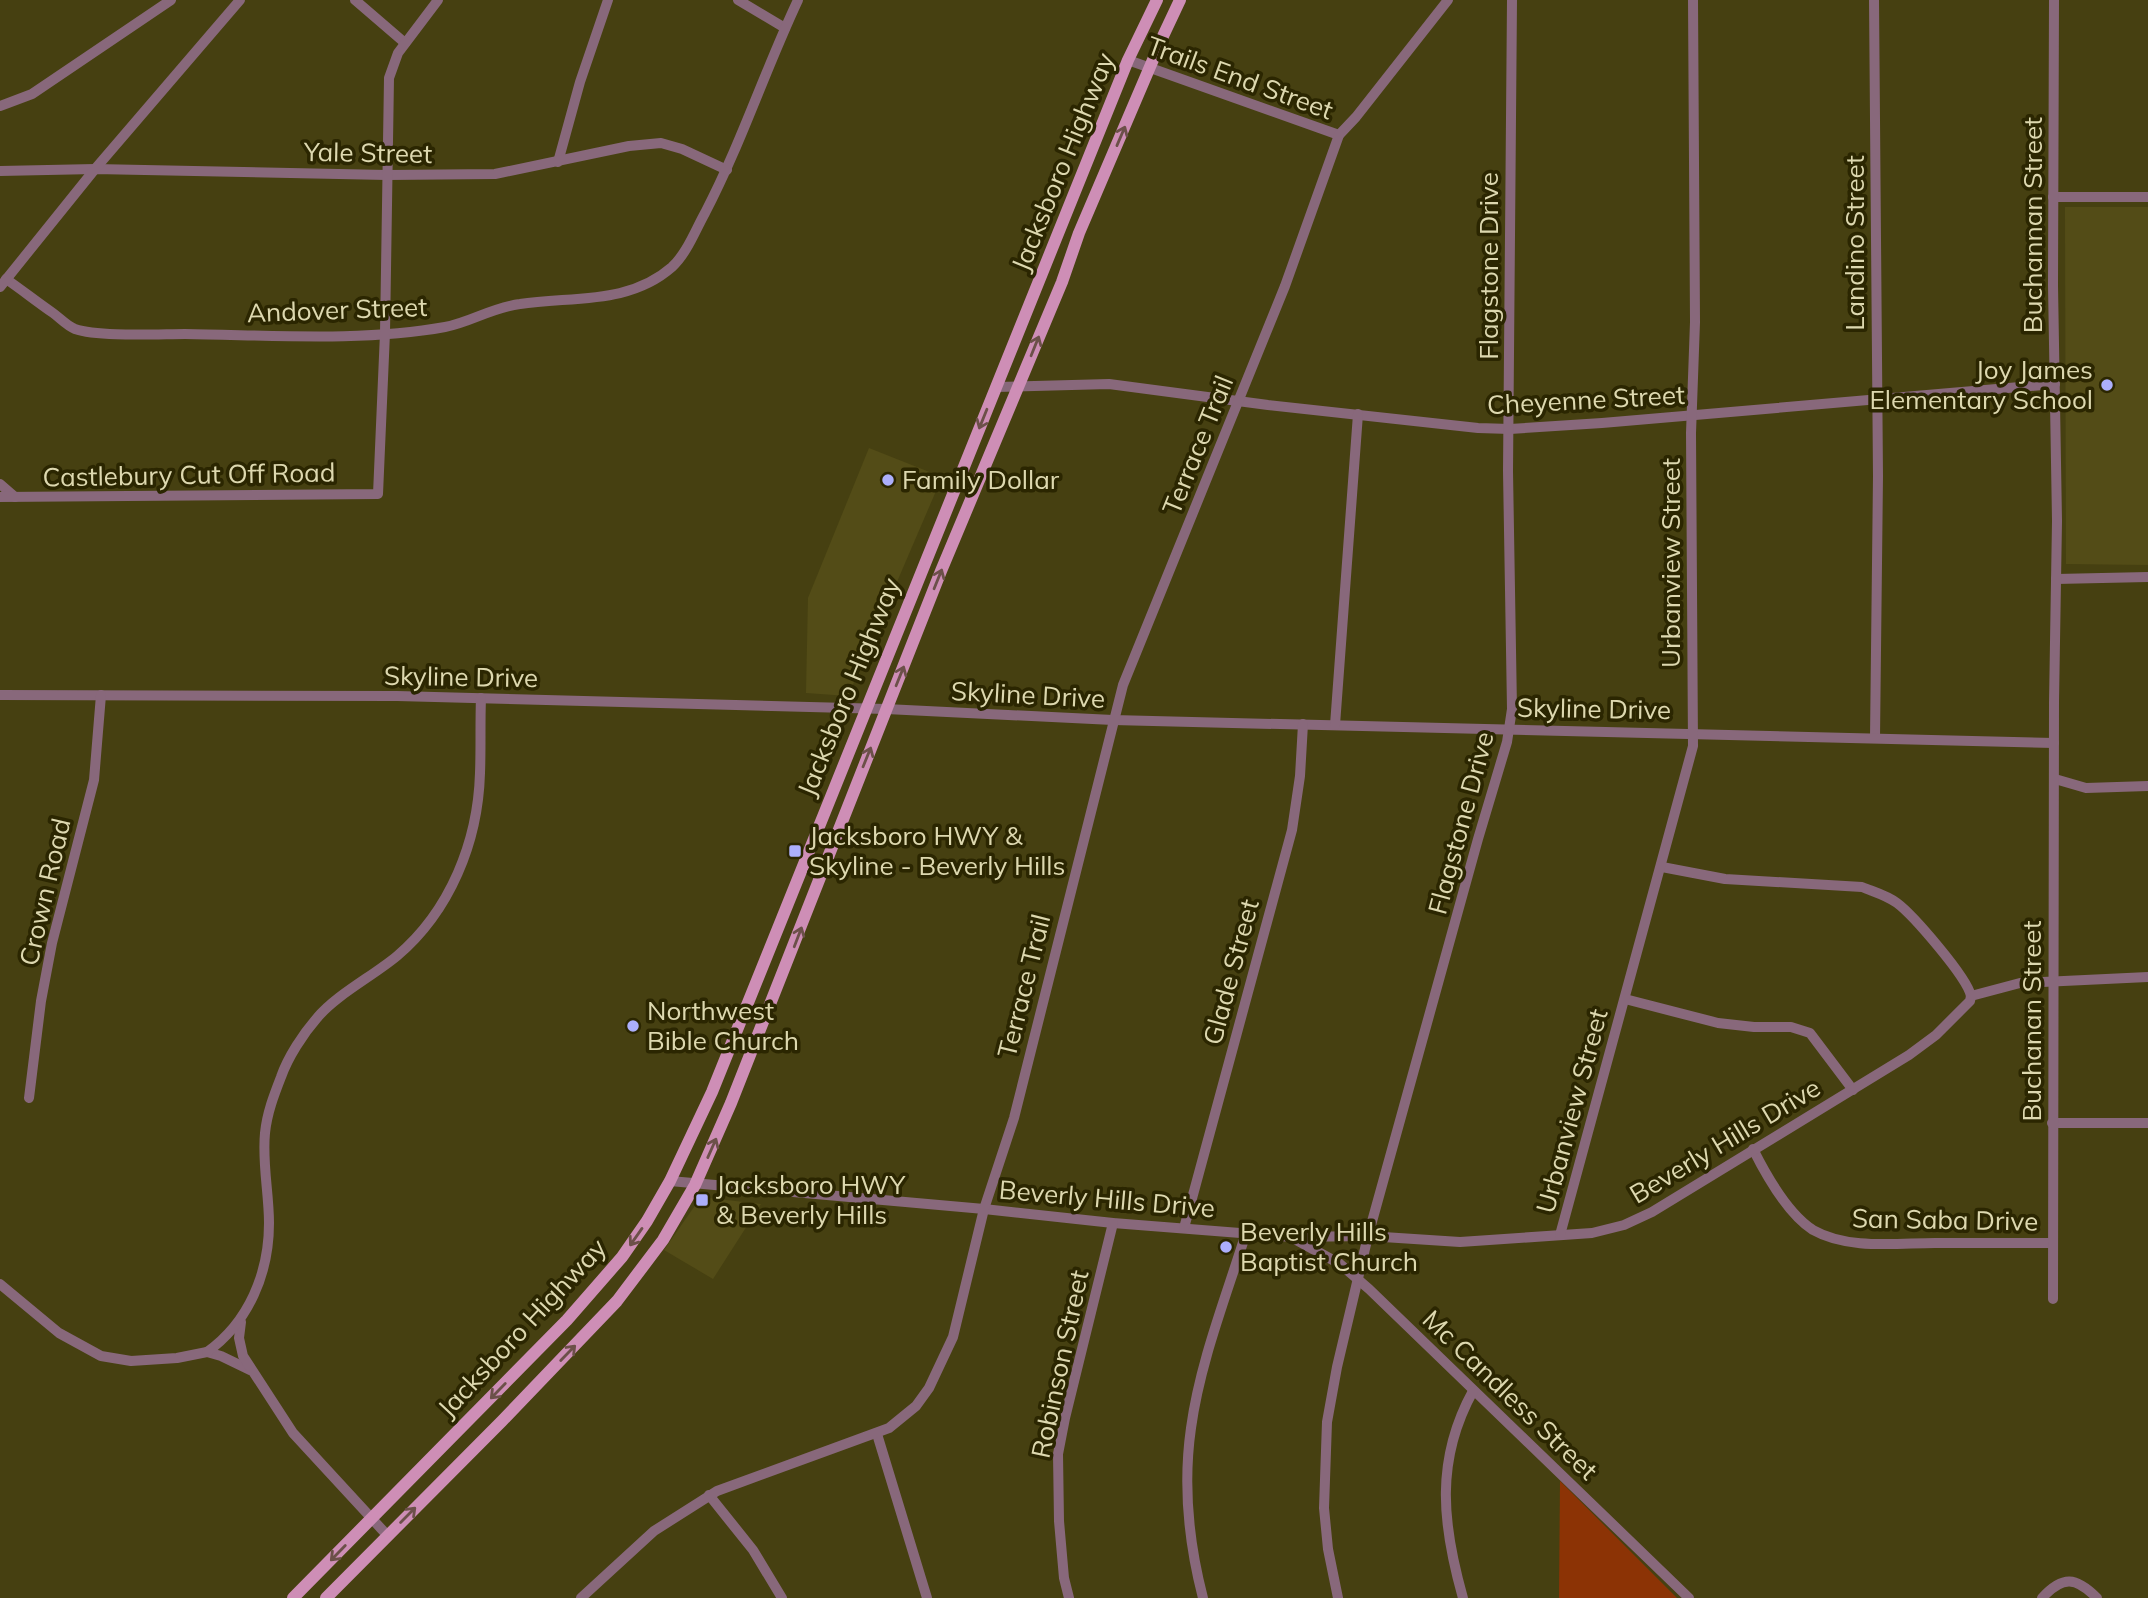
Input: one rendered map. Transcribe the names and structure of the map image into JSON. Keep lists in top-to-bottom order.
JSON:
{
  "streets": {
    "main road": ["Jacksboro Highway"],
    "street": [
      "Trails End Street",
      "Yale Street",
      "Buchannan Street",
      "Landino Street",
      "Flagstone Drive",
      "Andover Street",
      "Cheyenne Street",
      "Terrace Trail",
      "Castlebury Cut Off Road",
      "Urbanview Street",
      "Skyline Drive",
      "Crown Road",
      "Glade Street",
      "Buchanan Street",
      "Beverly Hills Drive",
      "San Saba Drive",
      "Robinson Street",
      "Mc Candless Street"
    ]
  },
  "crossings": [
    ["Trails End Street", "Jacksboro Highway"],
    ["Trails End Street", "Terrace Trail"],
    ["Yale Street", "Andover Street"],
    ["Jacksboro Highway", "Cheyenne Street"],
    ["Jacksboro Highway", "Skyline Drive"],
    ["Jacksboro Highway", "Beverly Hills Drive"],
    ["Buchannan Street", "Cheyenne Street"],
    ["Buchannan Street", "Skyline Drive"],
    ["Buchannan Street", "Buchanan Street"],
    ["Landino Street", "Cheyenne Street"],
    ["Landino Street", "Skyline Drive"],
    ["Flagstone Drive", "Cheyenne Street"],
    ["Flagstone Drive", "Skyline Drive"],
    ["Flagstone Drive", "Beverly Hills Drive"],
    ["Flagstone Drive", "Mc Candless Street"],
    ["Andover Street", "Castlebury Cut Off Road"],
    ["Cheyenne Street", "Terrace Trail"],
    ["Cheyenne Street", "Urbanview Street"],
    ["Terrace Trail", "Skyline Drive"],
    ["Terrace Trail", "Beverly Hills Drive"],
    ["Urbanview Street", "Skyline Drive"],
    ["Urbanview Street", "Beverly Hills Drive"],
    ["Skyline Drive", "Crown Road"],
    ["Skyline Drive", "Glade Street"],
    ["Skyline Drive", "Buchanan Street"],
    ["Glade Street", "Beverly Hills Drive"],
    ["Buchanan Street", "San Saba Drive"],
    ["Beverly Hills Drive", "San Saba Drive"],
    ["Beverly Hills Drive", "Robinson Street"],
    ["Beverly Hills Drive", "Mc Candless Street"]
  ],
  "places": {
    "other": [
      "Joy James Elementary School",
      "Family Dollar",
      "Northwest Bible Church",
      "Beverly Hills Baptist Church"
    ],
    "transit": ["Jacksboro HWY & Skyline - Beverly Hills", "Jacksboro HWY & Beverly Hills"]
  }
}
